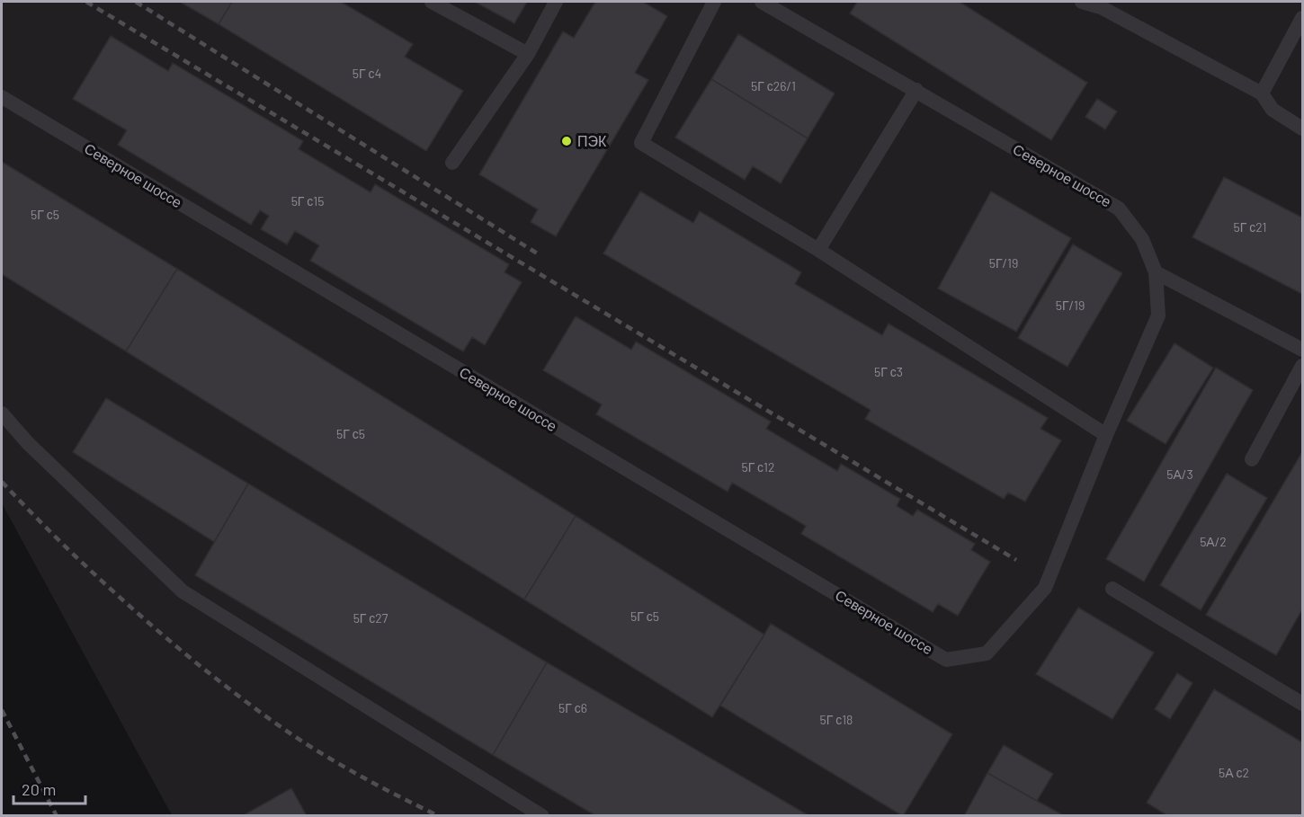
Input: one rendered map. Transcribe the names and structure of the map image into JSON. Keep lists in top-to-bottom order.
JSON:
{
  "streets": {
    "lane": ["Северное шоссе"]
  },
  "places": ["ПЭК"],
  "house_numbers": [
    "5Г с4",
    "5Г с26/1",
    "5Г с15",
    "5Г с5",
    "5Г с21",
    "5Г/19",
    "5Г/19",
    "5Г с3",
    "5Г с5",
    "5Г с12",
    "5А/3",
    "5А/2",
    "5Г с5",
    "5Г с27",
    "5Г с6",
    "5Г с18",
    "5А с2"
  ],
  "scale_bar": "20 m"
}
